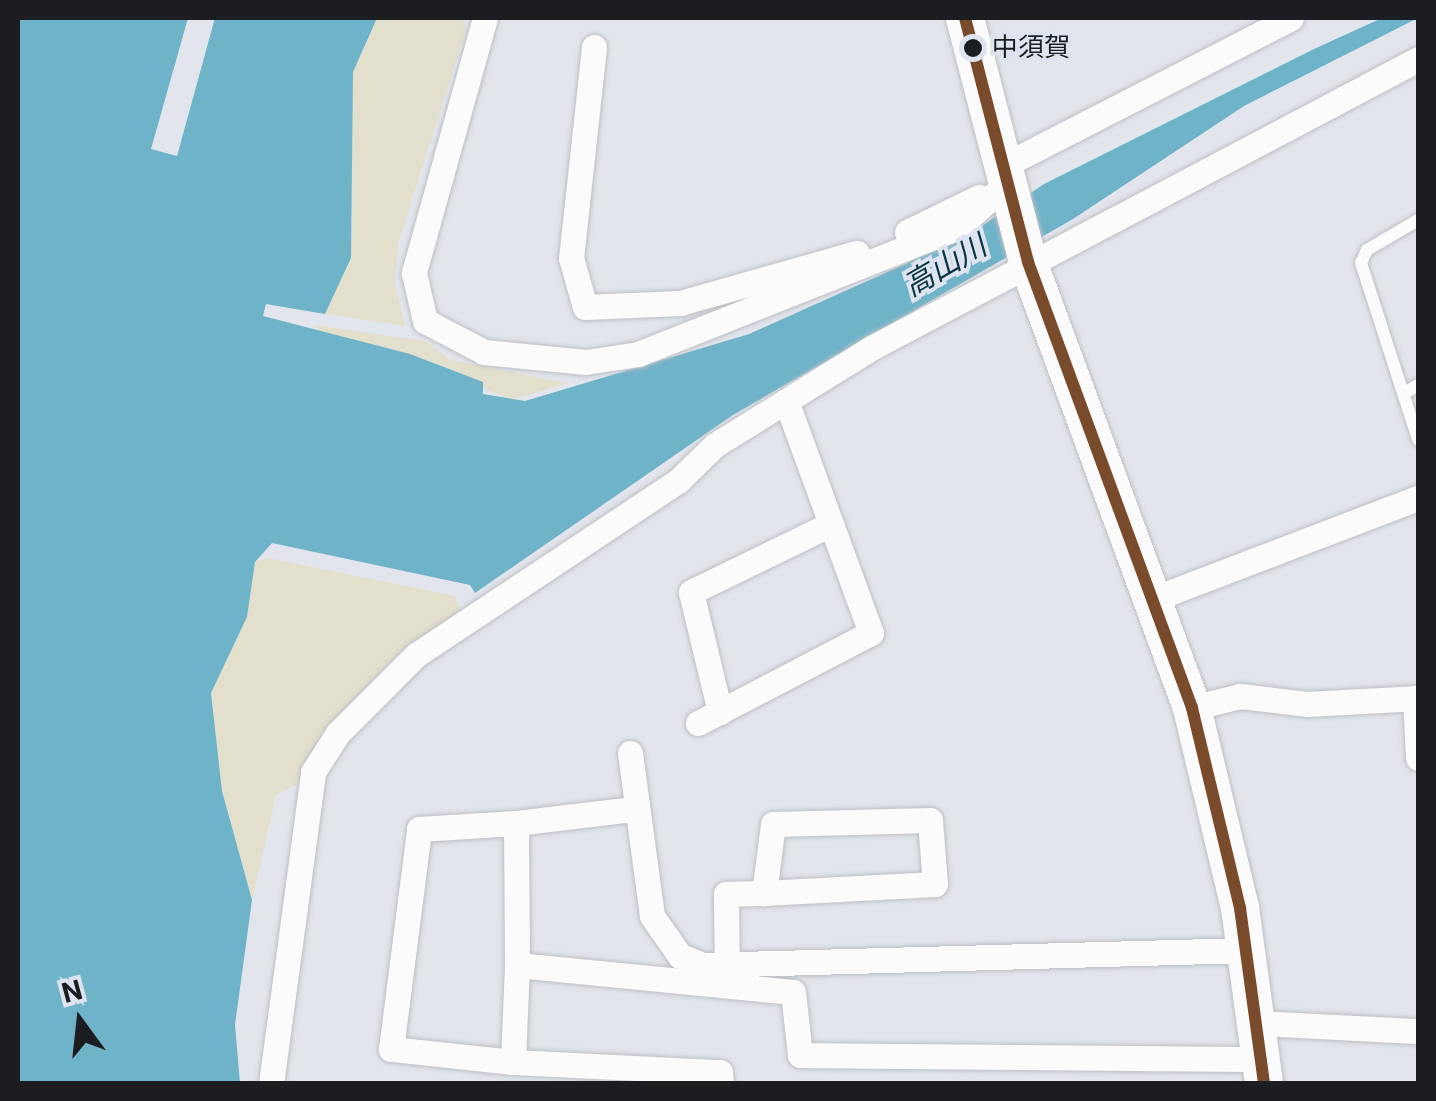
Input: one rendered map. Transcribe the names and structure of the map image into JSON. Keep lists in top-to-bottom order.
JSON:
{
  "water": ["高山川"],
  "places": ["中須賀"],
  "north": "top"
}
